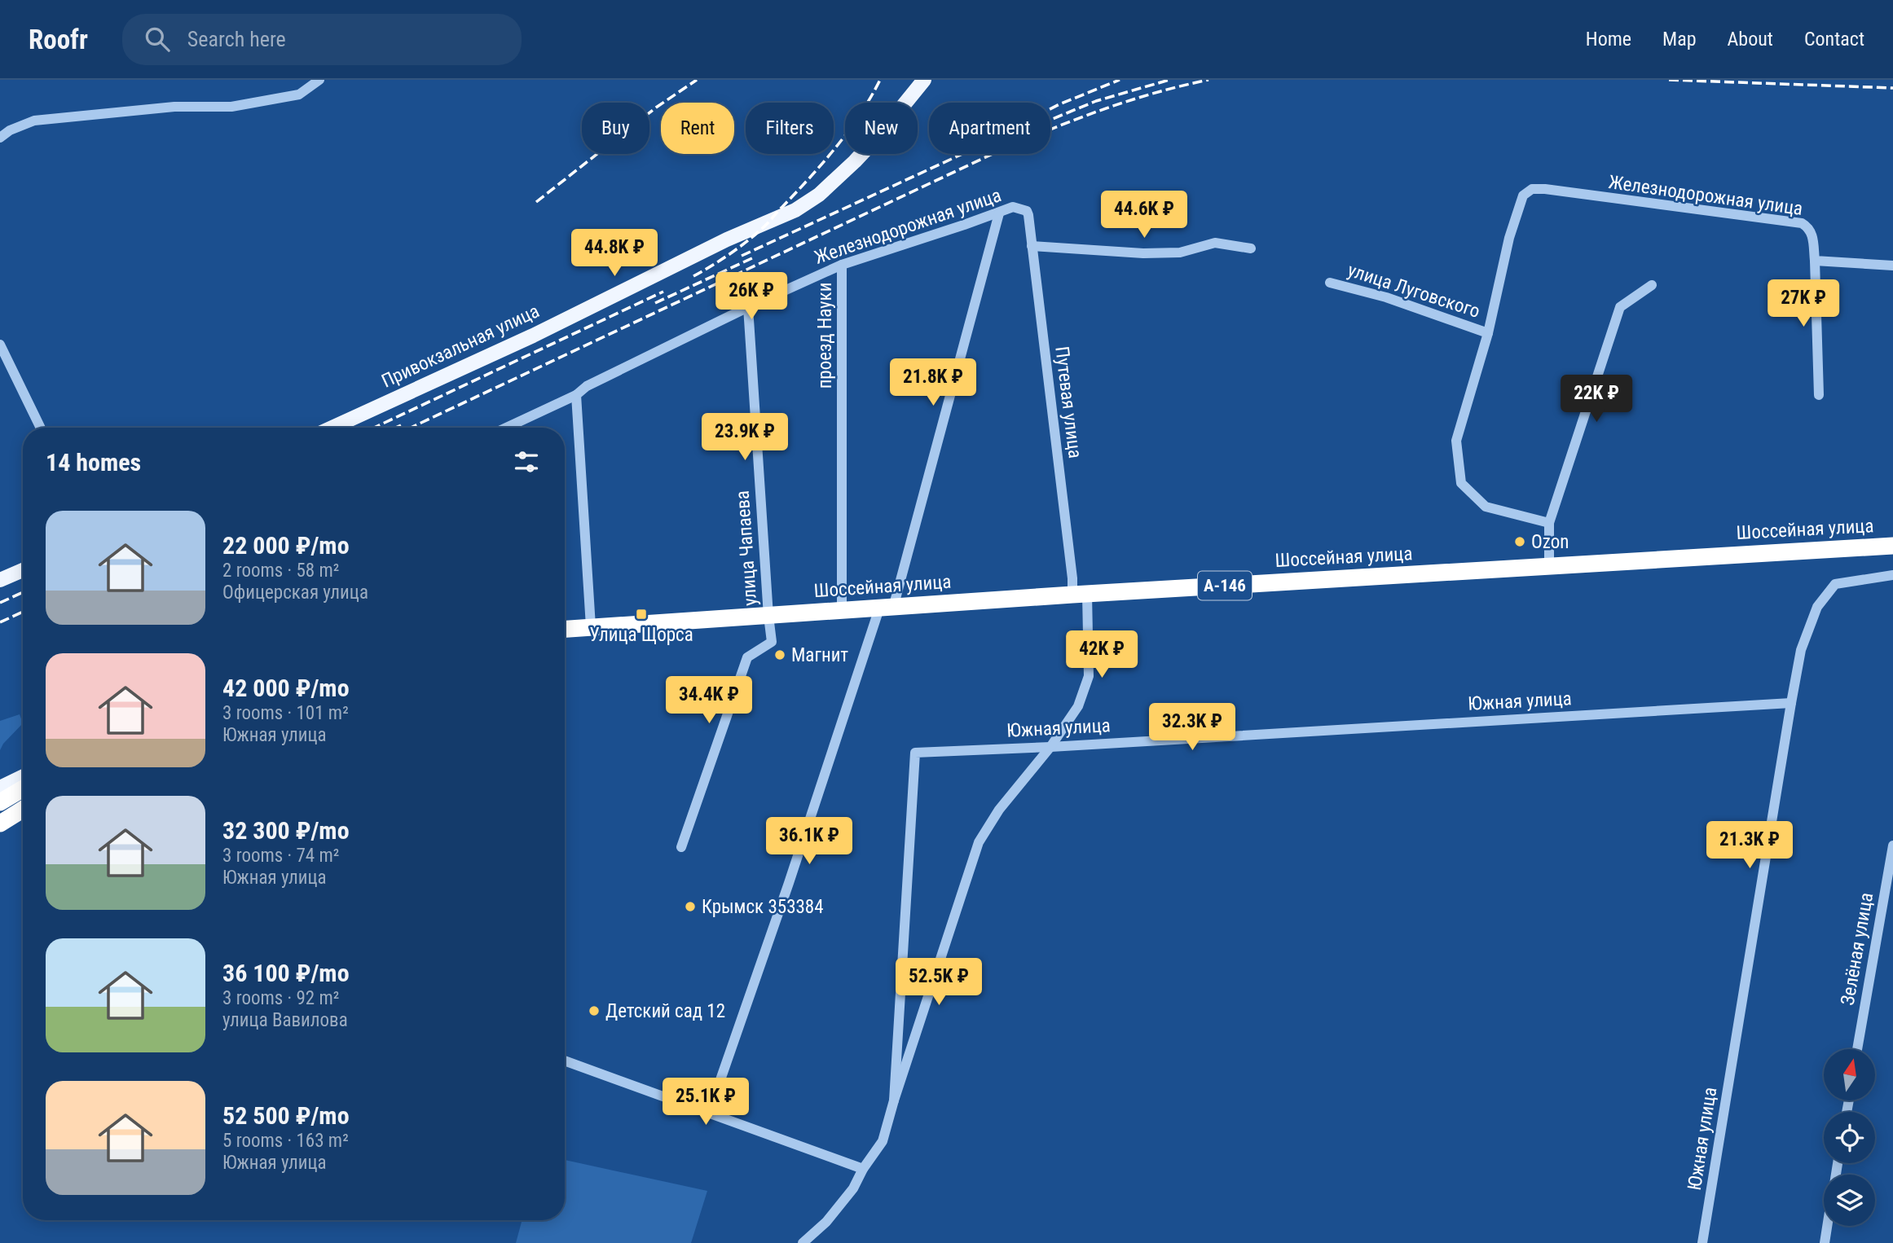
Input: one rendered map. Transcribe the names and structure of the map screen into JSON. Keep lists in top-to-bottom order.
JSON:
{
  "streets": {
    "highway": ["Шоссейная улица", "А-146"],
    "main road": ["Привокзальная улица"],
    "street": [
      "Железнодорожная улица",
      "улица Луговского",
      "проезд Науки",
      "Путевая улица",
      "улица Чапаева",
      "Южная улица",
      "Зелёная улица"
    ]
  },
  "crossings": [
    ["Железнодорожная улица", "улица Луговского"],
    ["Железнодорожная улица", "проезд Науки"],
    ["Железнодорожная улица", "Путевая улица"],
    ["Железнодорожная улица", "улица Чапаева"],
    ["проезд Науки", "Шоссейная улица"],
    ["Путевая улица", "Шоссейная улица"],
    ["Путевая улица", "Южная улица"],
    ["Шоссейная улица", "улица Чапаева"]
  ],
  "places": {
    "other": [
      "Ozon",
      "Магнит",
      "Крымск 353384",
      "Детский сад 12"
    ],
    "transit": ["Улица Щорса"]
  },
  "north": "top",
  "page": {
    "header": "Roofr",
    "search": "Search here",
    "nav": [
      "Home",
      "Map",
      "About",
      "Contact"
    ],
    "chip": [
      "Buy",
      "Rent",
      "Filters",
      "New",
      "Apartment"
    ],
    "price": [
      "44.6K ₽",
      "44.8K ₽",
      "26K ₽",
      "27K ₽",
      "21.8K ₽",
      "22K ₽",
      "23.9K ₽",
      "42K ₽",
      "34.4K ₽",
      "32.3K ₽",
      "36.1K ₽",
      "21.3K ₽",
      "52.5K ₽",
      "25.1K ₽"
    ],
    "heading": "14 homes",
    "list": [
      {
        "name": "22 000 ₽/mo",
        "note": "2 rooms · 58 m² · Офицерская улица"
      },
      {
        "name": "42 000 ₽/mo",
        "note": "3 rooms · 101 m² · Южная улица"
      },
      {
        "name": "32 300 ₽/mo",
        "note": "3 rooms · 74 m² · Южная улица"
      },
      {
        "name": "36 100 ₽/mo",
        "note": "3 rooms · 92 m² · улица Вавилова"
      },
      {
        "name": "52 500 ₽/mo",
        "note": "5 rooms · 163 m² · Южная улица"
      }
    ]
  }
}
